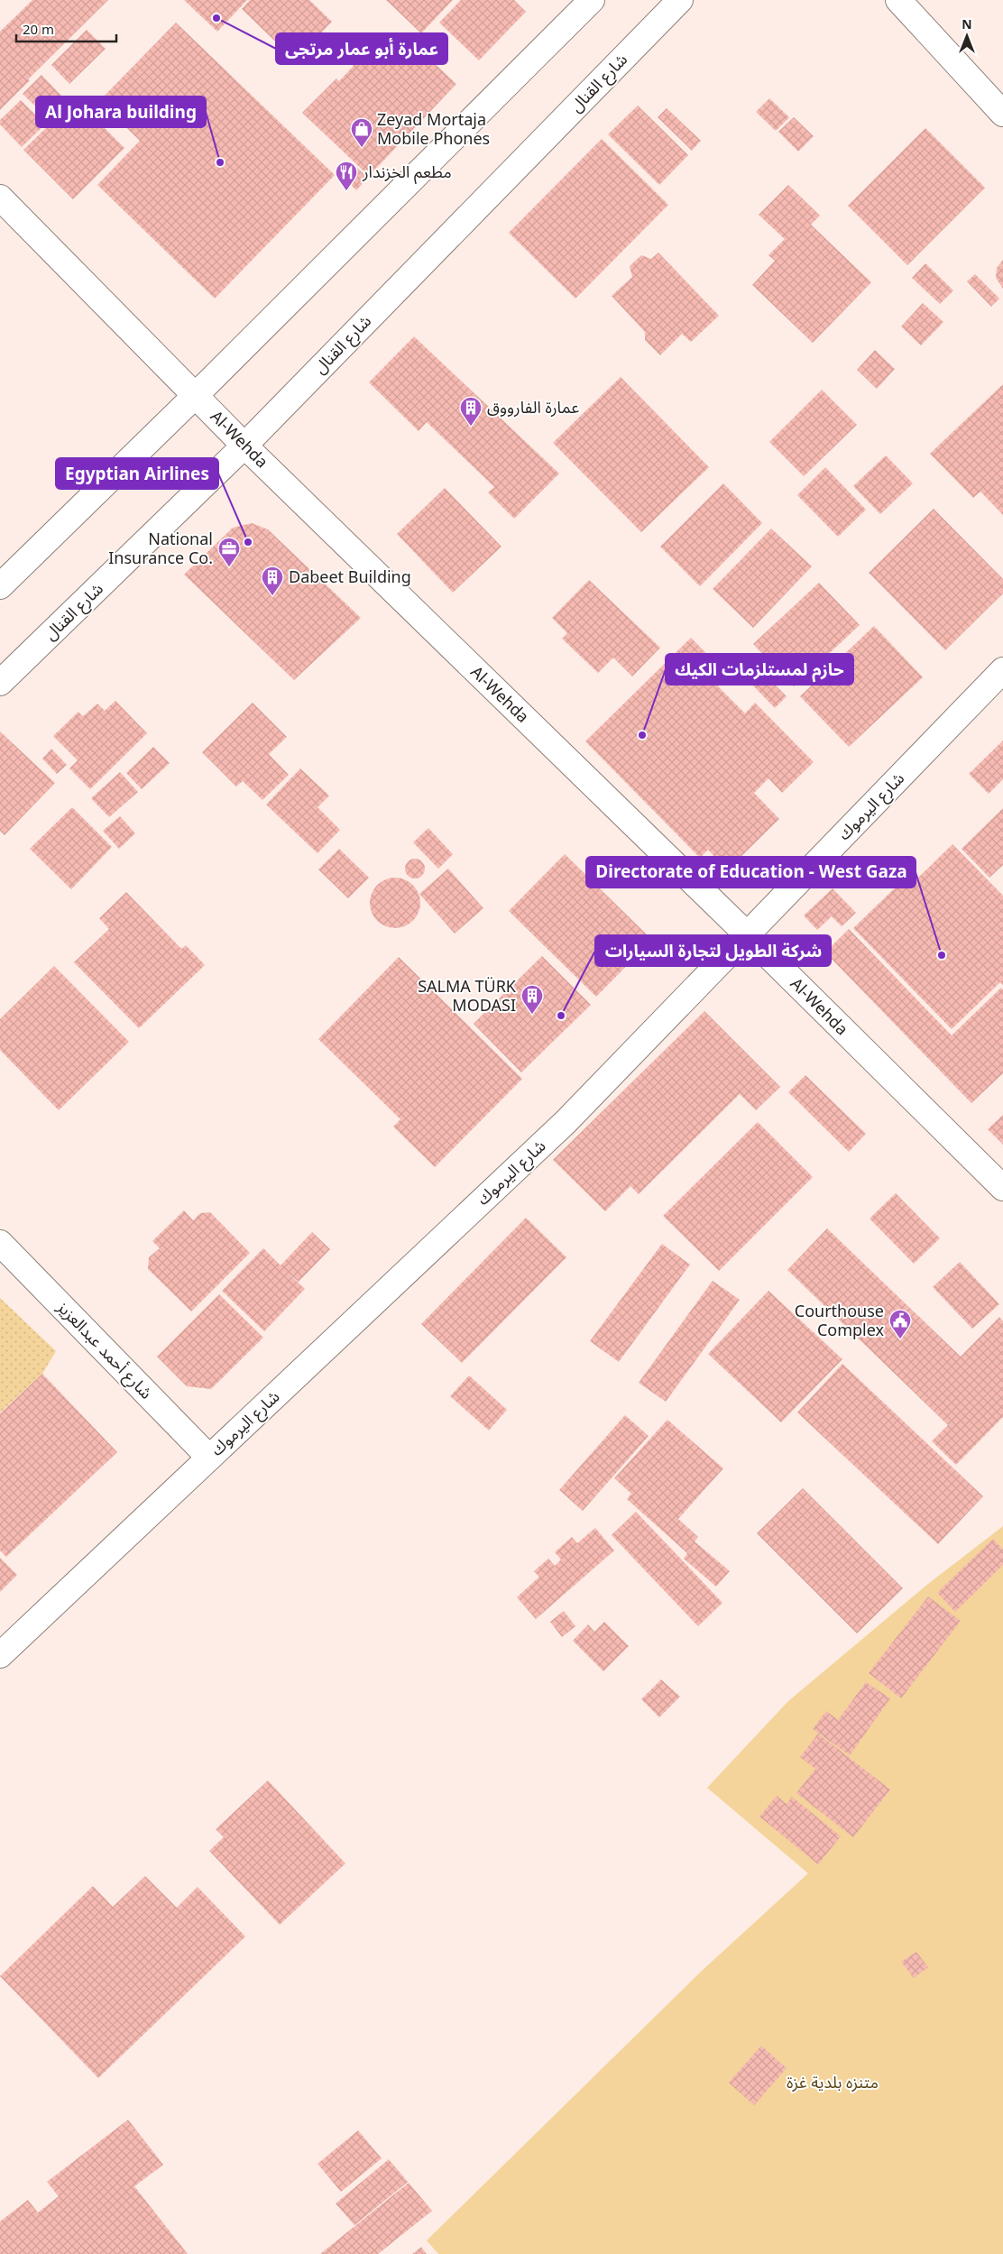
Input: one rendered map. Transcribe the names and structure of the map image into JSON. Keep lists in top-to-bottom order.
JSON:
{
  "streets": {
    "main road": [
      "شارع القنال",
      "Al-Wehda",
      "شارع اليرموك",
      "شارع أحمد عبدالعزيز"
    ]
  },
  "crossings": [
    ["شارع القنال", "Al-Wehda"],
    ["Al-Wehda", "شارع اليرموك"],
    ["شارع اليرموك", "شارع أحمد عبدالعزيز"]
  ],
  "parks": ["متنزه بلدية غزة"],
  "places": {
    "other": [
      "عمارة أبو عمار مرتجى",
      "Al Johara building",
      "Egyptian Airlines",
      "حازم لمستلزمات الكيك",
      "Directorate of Education - West Gaza",
      "شركة الطويل لتجارة السيارات"
    ],
    "shop": ["Zeyad Mortaja Mobile Phones"],
    "restaurant": ["مطعم الخزندار"],
    "building": ["عمارة الفارووق", "Dabeet Building", "SALMA TÜRK MODASI"],
    "office": ["National Insurance Co."],
    "public building": ["Courthouse Complex"]
  },
  "scale_bar": "20 m",
  "north": "top"
}
